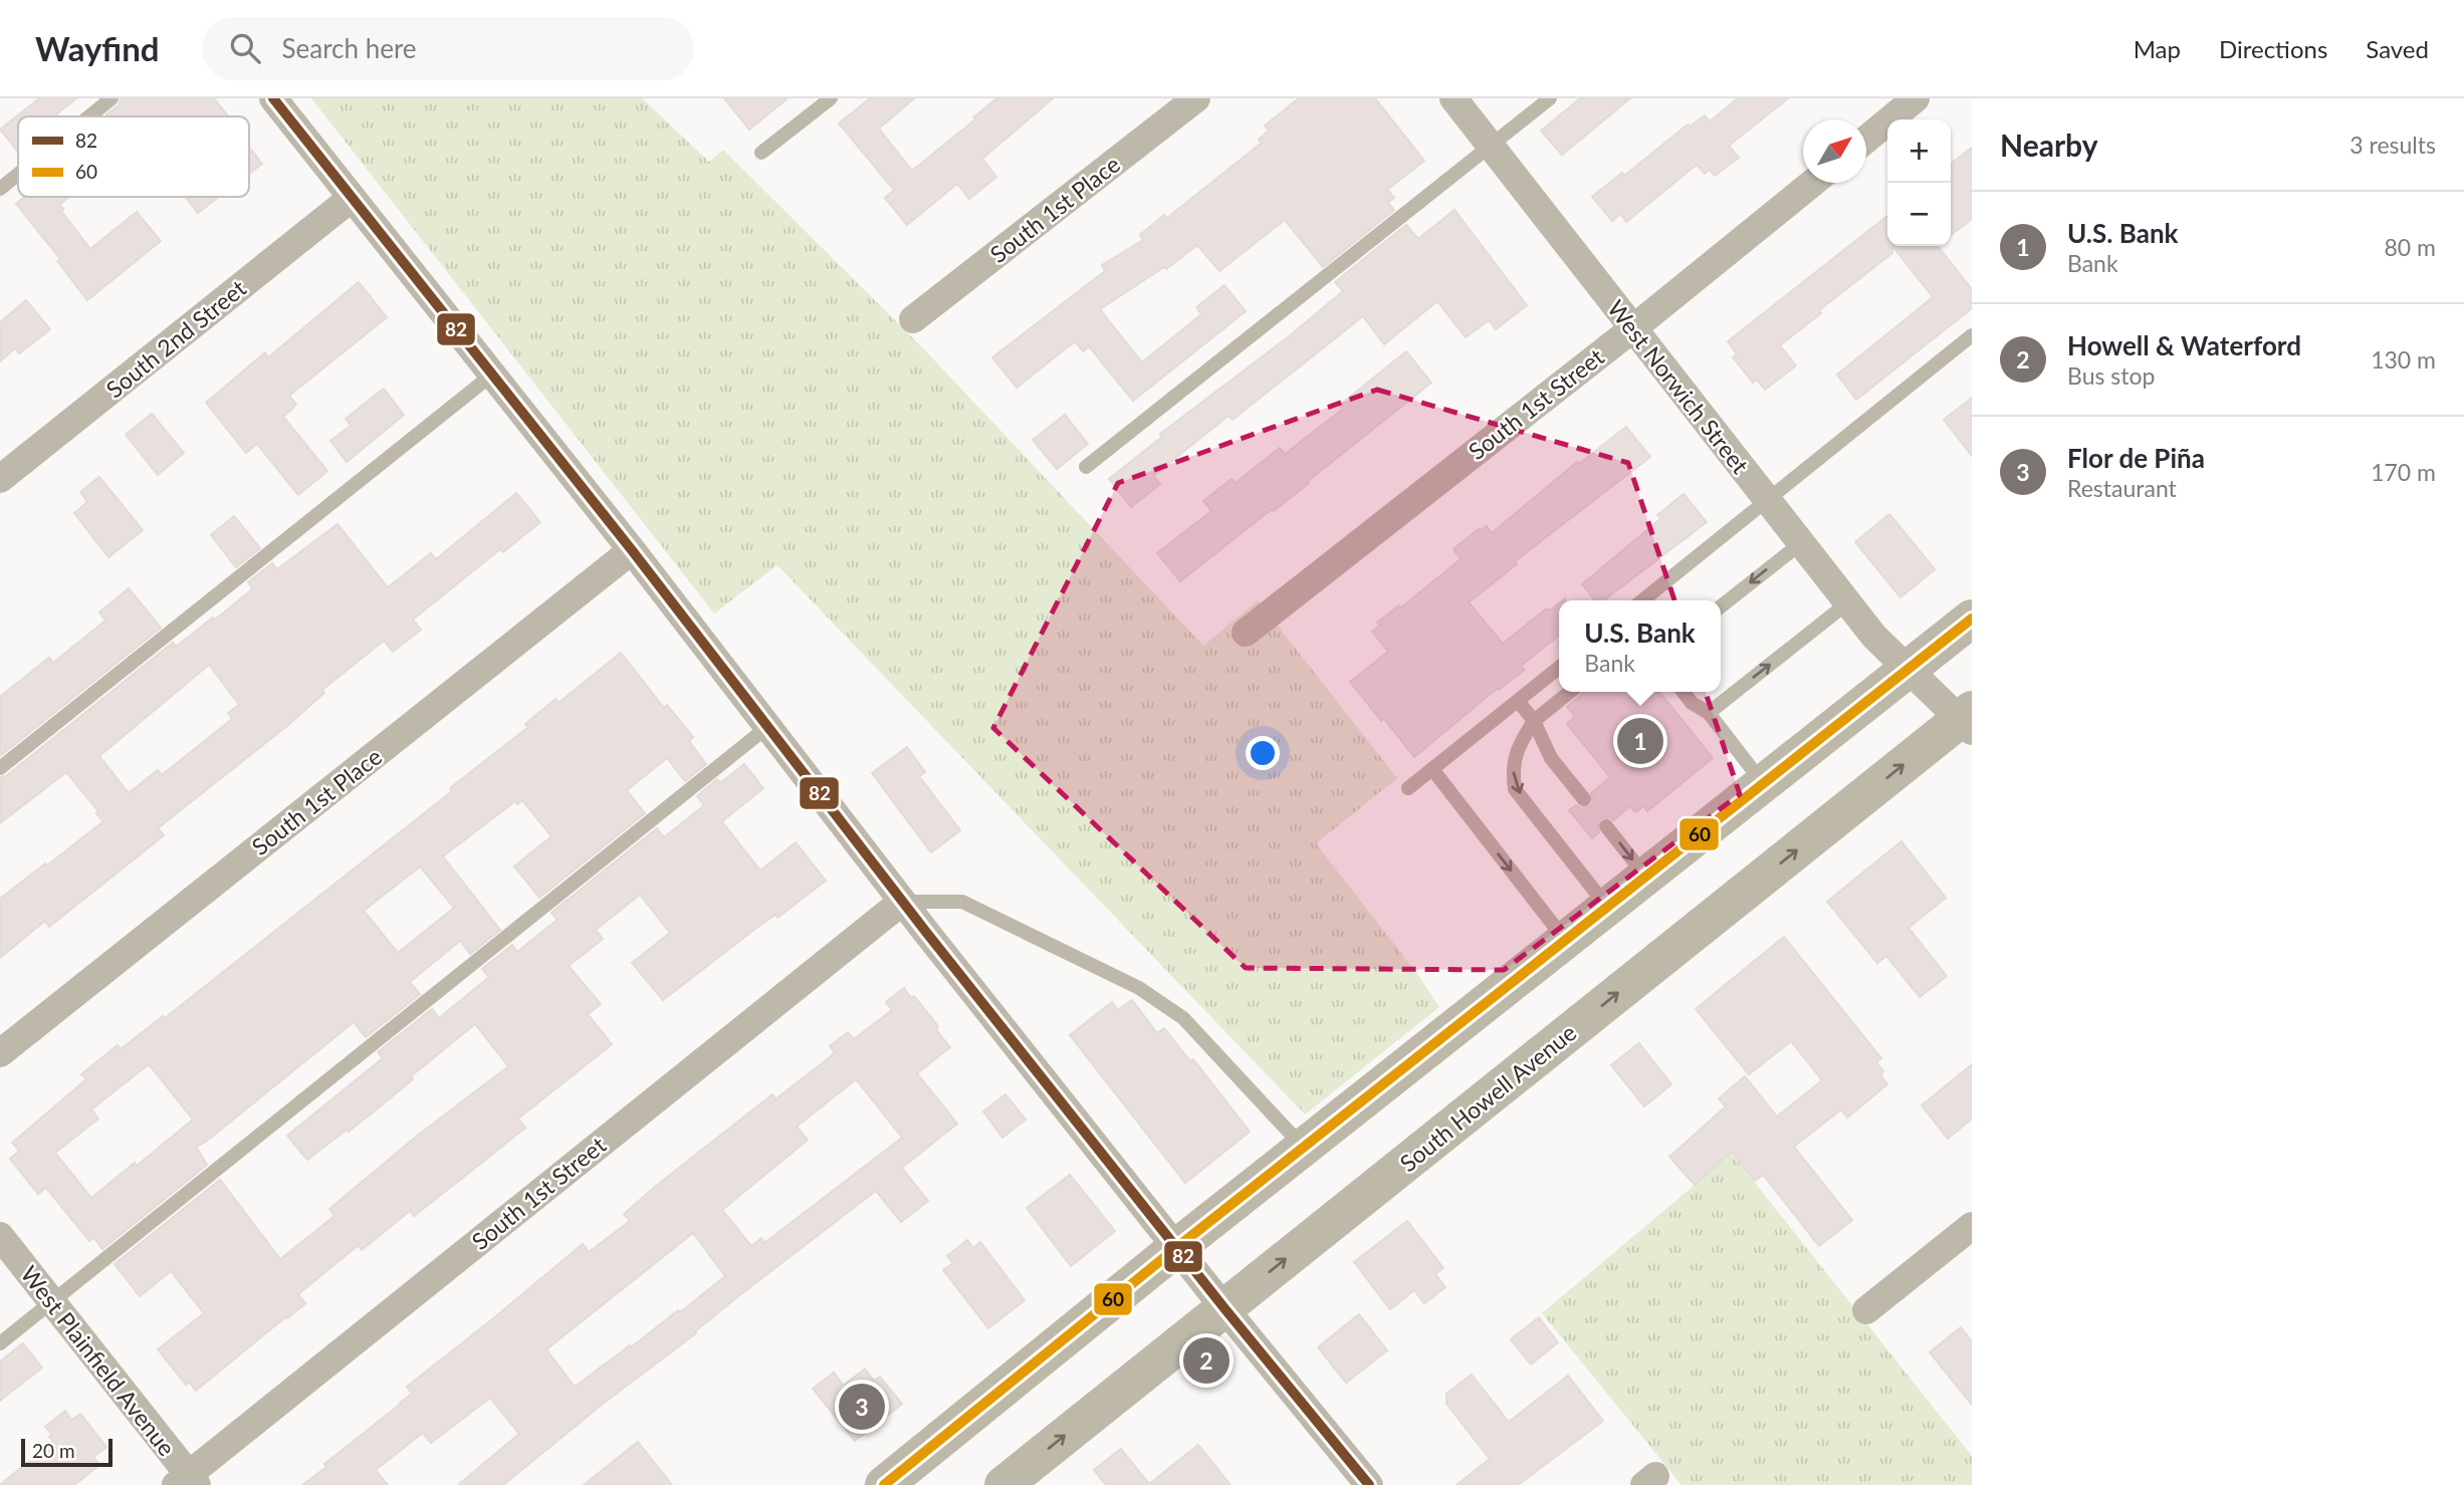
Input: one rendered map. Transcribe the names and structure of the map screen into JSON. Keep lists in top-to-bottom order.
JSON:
{
  "streets": {
    "main road": ["South Howell Avenue"],
    "street": [
      "South 1st Place",
      "South 2nd Street",
      "West Norwich Street",
      "South 1st Street",
      "West Plainfield Avenue"
    ]
  },
  "crossings": [
    ["West Norwich Street", "South 1st Street"],
    ["West Norwich Street", "South Howell Avenue"],
    ["South 1st Street", "West Plainfield Avenue"]
  ],
  "lines": ["transit line 82", "transit line 60"],
  "legend": ["82", "60"],
  "scale_bar": "20 m",
  "north": "top right",
  "page": {
    "header": "Wayfind",
    "search": "Search here",
    "nav": ["Map", "Directions", "Saved"],
    "heading": ["Nearby", "3 results"],
    "map_buttons": ["+", "−"],
    "list": [
      {
        "mark": "1",
        "name": "U.S. Bank",
        "note": "Bank",
        "value": "80 m"
      },
      {
        "mark": "2",
        "name": "Howell & Waterford",
        "note": "Bus stop",
        "value": "130 m"
      },
      {
        "mark": "3",
        "name": "Flor de Piña",
        "note": "Restaurant",
        "value": "170 m"
      }
    ],
    "popup": ["U.S. Bank", "Bank"],
    "pins": ["1", "2", "3"],
    "scale": "20 m"
  }
}
